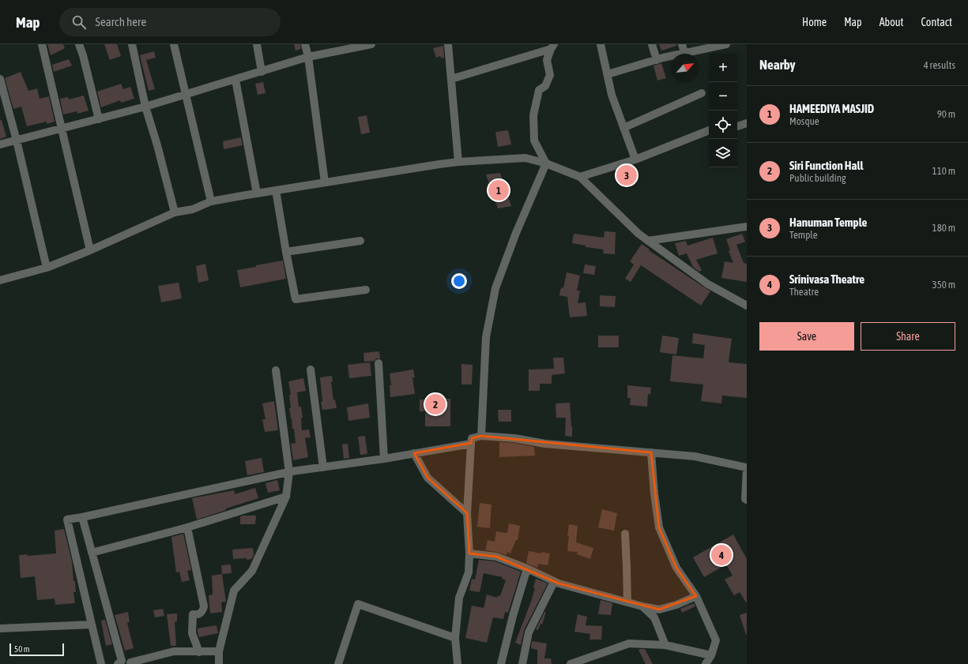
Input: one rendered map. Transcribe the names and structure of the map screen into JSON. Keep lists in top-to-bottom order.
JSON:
{
  "scale_bar": "50 m",
  "north": "top right",
  "page": {
    "header": "Map",
    "search": "Search here",
    "nav": [
      "Home",
      "Map",
      "About",
      "Contact"
    ],
    "heading": ["Nearby", "4 results"],
    "map_buttons": ["+", "−"],
    "list": [
      {
        "mark": "1",
        "name": "HAMEEDIYA MASJID",
        "note": "Mosque",
        "value": "90 m"
      },
      {
        "mark": "2",
        "name": "Siri Function Hall",
        "note": "Public building",
        "value": "110 m"
      },
      {
        "mark": "3",
        "name": "Hanuman Temple",
        "note": "Temple",
        "value": "180 m"
      },
      {
        "mark": "4",
        "name": "Srinivasa Theatre",
        "note": "Theatre",
        "value": "350 m"
      }
    ],
    "pins": [
      "3",
      "1",
      "2",
      "4"
    ],
    "buttons": ["Save", "Share"],
    "scale": "50 m"
  }
}
